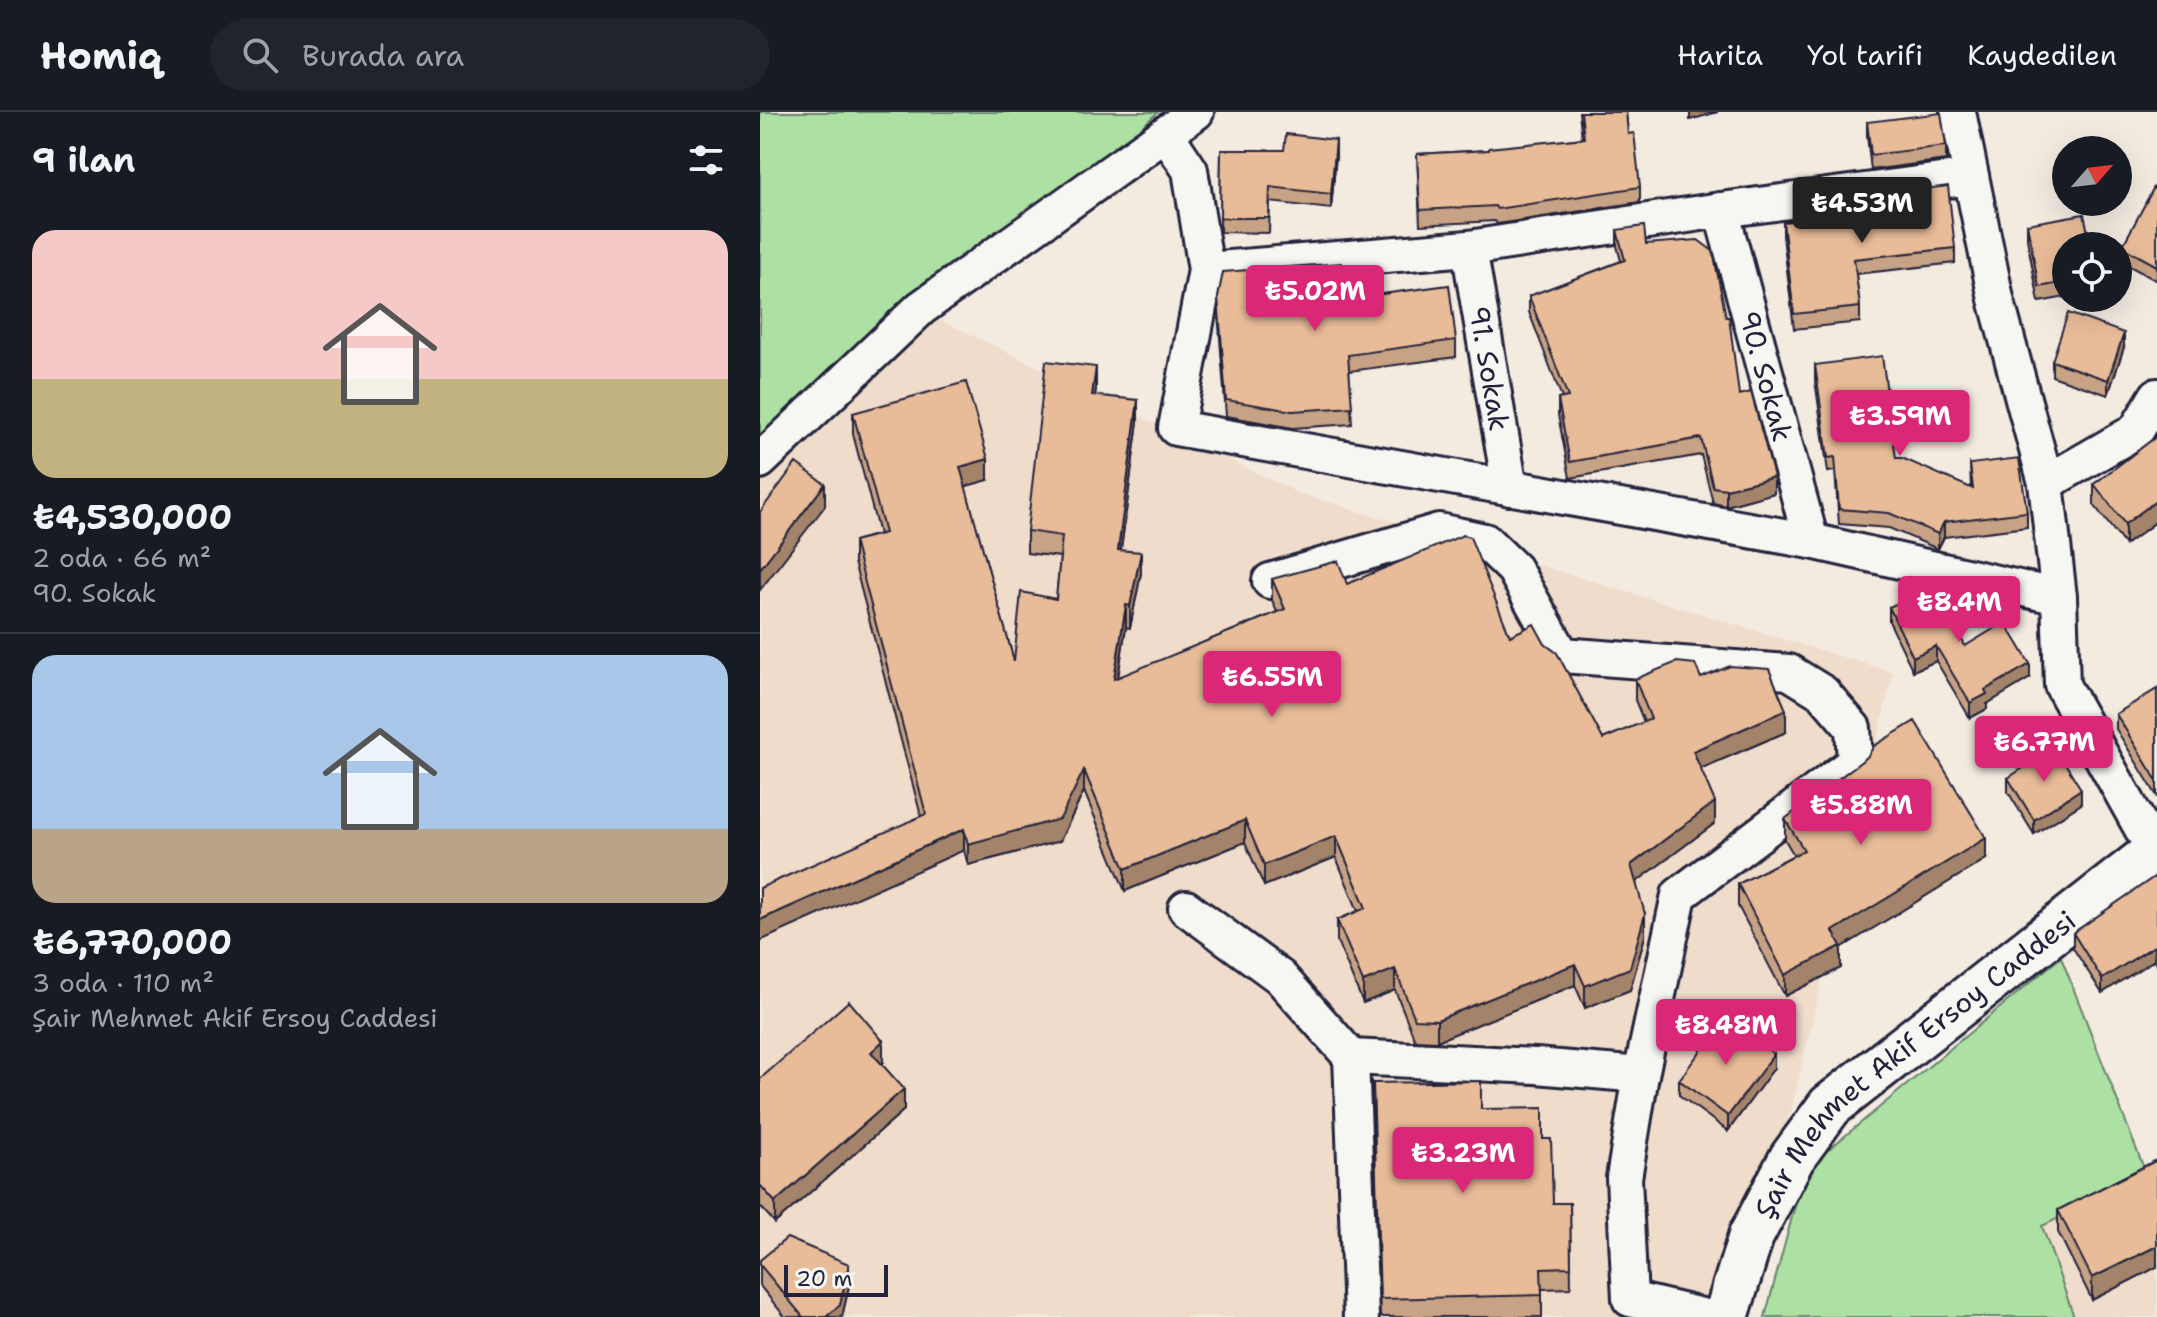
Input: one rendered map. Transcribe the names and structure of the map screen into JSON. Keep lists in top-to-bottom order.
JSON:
{
  "streets": {
    "street": ["91. Sokak", "90. Sokak", "Şair Mehmet Akif Ersoy Caddesi"]
  },
  "scale_bar": "20 m",
  "north": "top right",
  "page": {
    "header": "Homiq",
    "search": "Burada ara",
    "nav": ["Harita", "Yol tarifi", "Kaydedilen"],
    "heading": "9 ilan",
    "price": [
      "₺4.53M",
      "₺5.02M",
      "₺3.59M",
      "₺8.4M",
      "₺6.55M",
      "₺6.77M",
      "₺5.88M",
      "₺8.48M",
      "₺3.23M"
    ],
    "list": [
      {
        "name": "₺4,530,000",
        "note": "2 oda · 66 m² · 90. Sokak"
      },
      {
        "name": "₺6,770,000",
        "note": "3 oda · 110 m² · Şair Mehmet Akif Ersoy Caddesi"
      }
    ],
    "scale": "20 m"
  }
}
